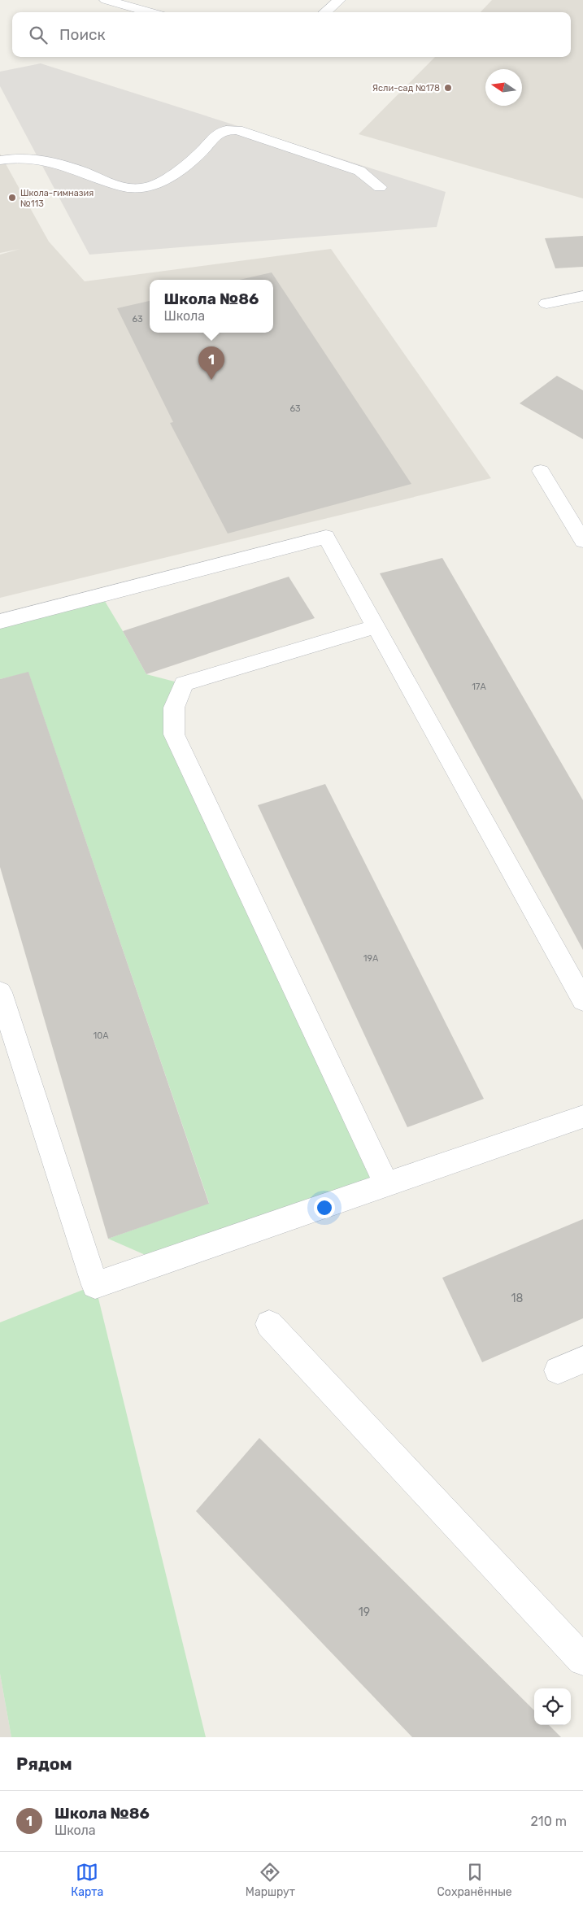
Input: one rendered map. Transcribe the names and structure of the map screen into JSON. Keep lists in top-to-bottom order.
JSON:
{
  "places": ["Ясли-сад №178", "Школа-гимназия №113"],
  "house_numbers": [
    "63",
    "63",
    "17А",
    "19А",
    "10А",
    "18",
    "19"
  ],
  "north": "left",
  "page": {
    "search": "Поиск",
    "popup": ["Школа №86", "Школа"],
    "pins": "1",
    "heading": "Рядом",
    "list": [
      {
        "mark": "1",
        "name": "Школа №86",
        "note": "Школа",
        "value": "210 m"
      }
    ],
    "nav": ["Карта", "Маршрут", "Сохранённые"]
  }
}
